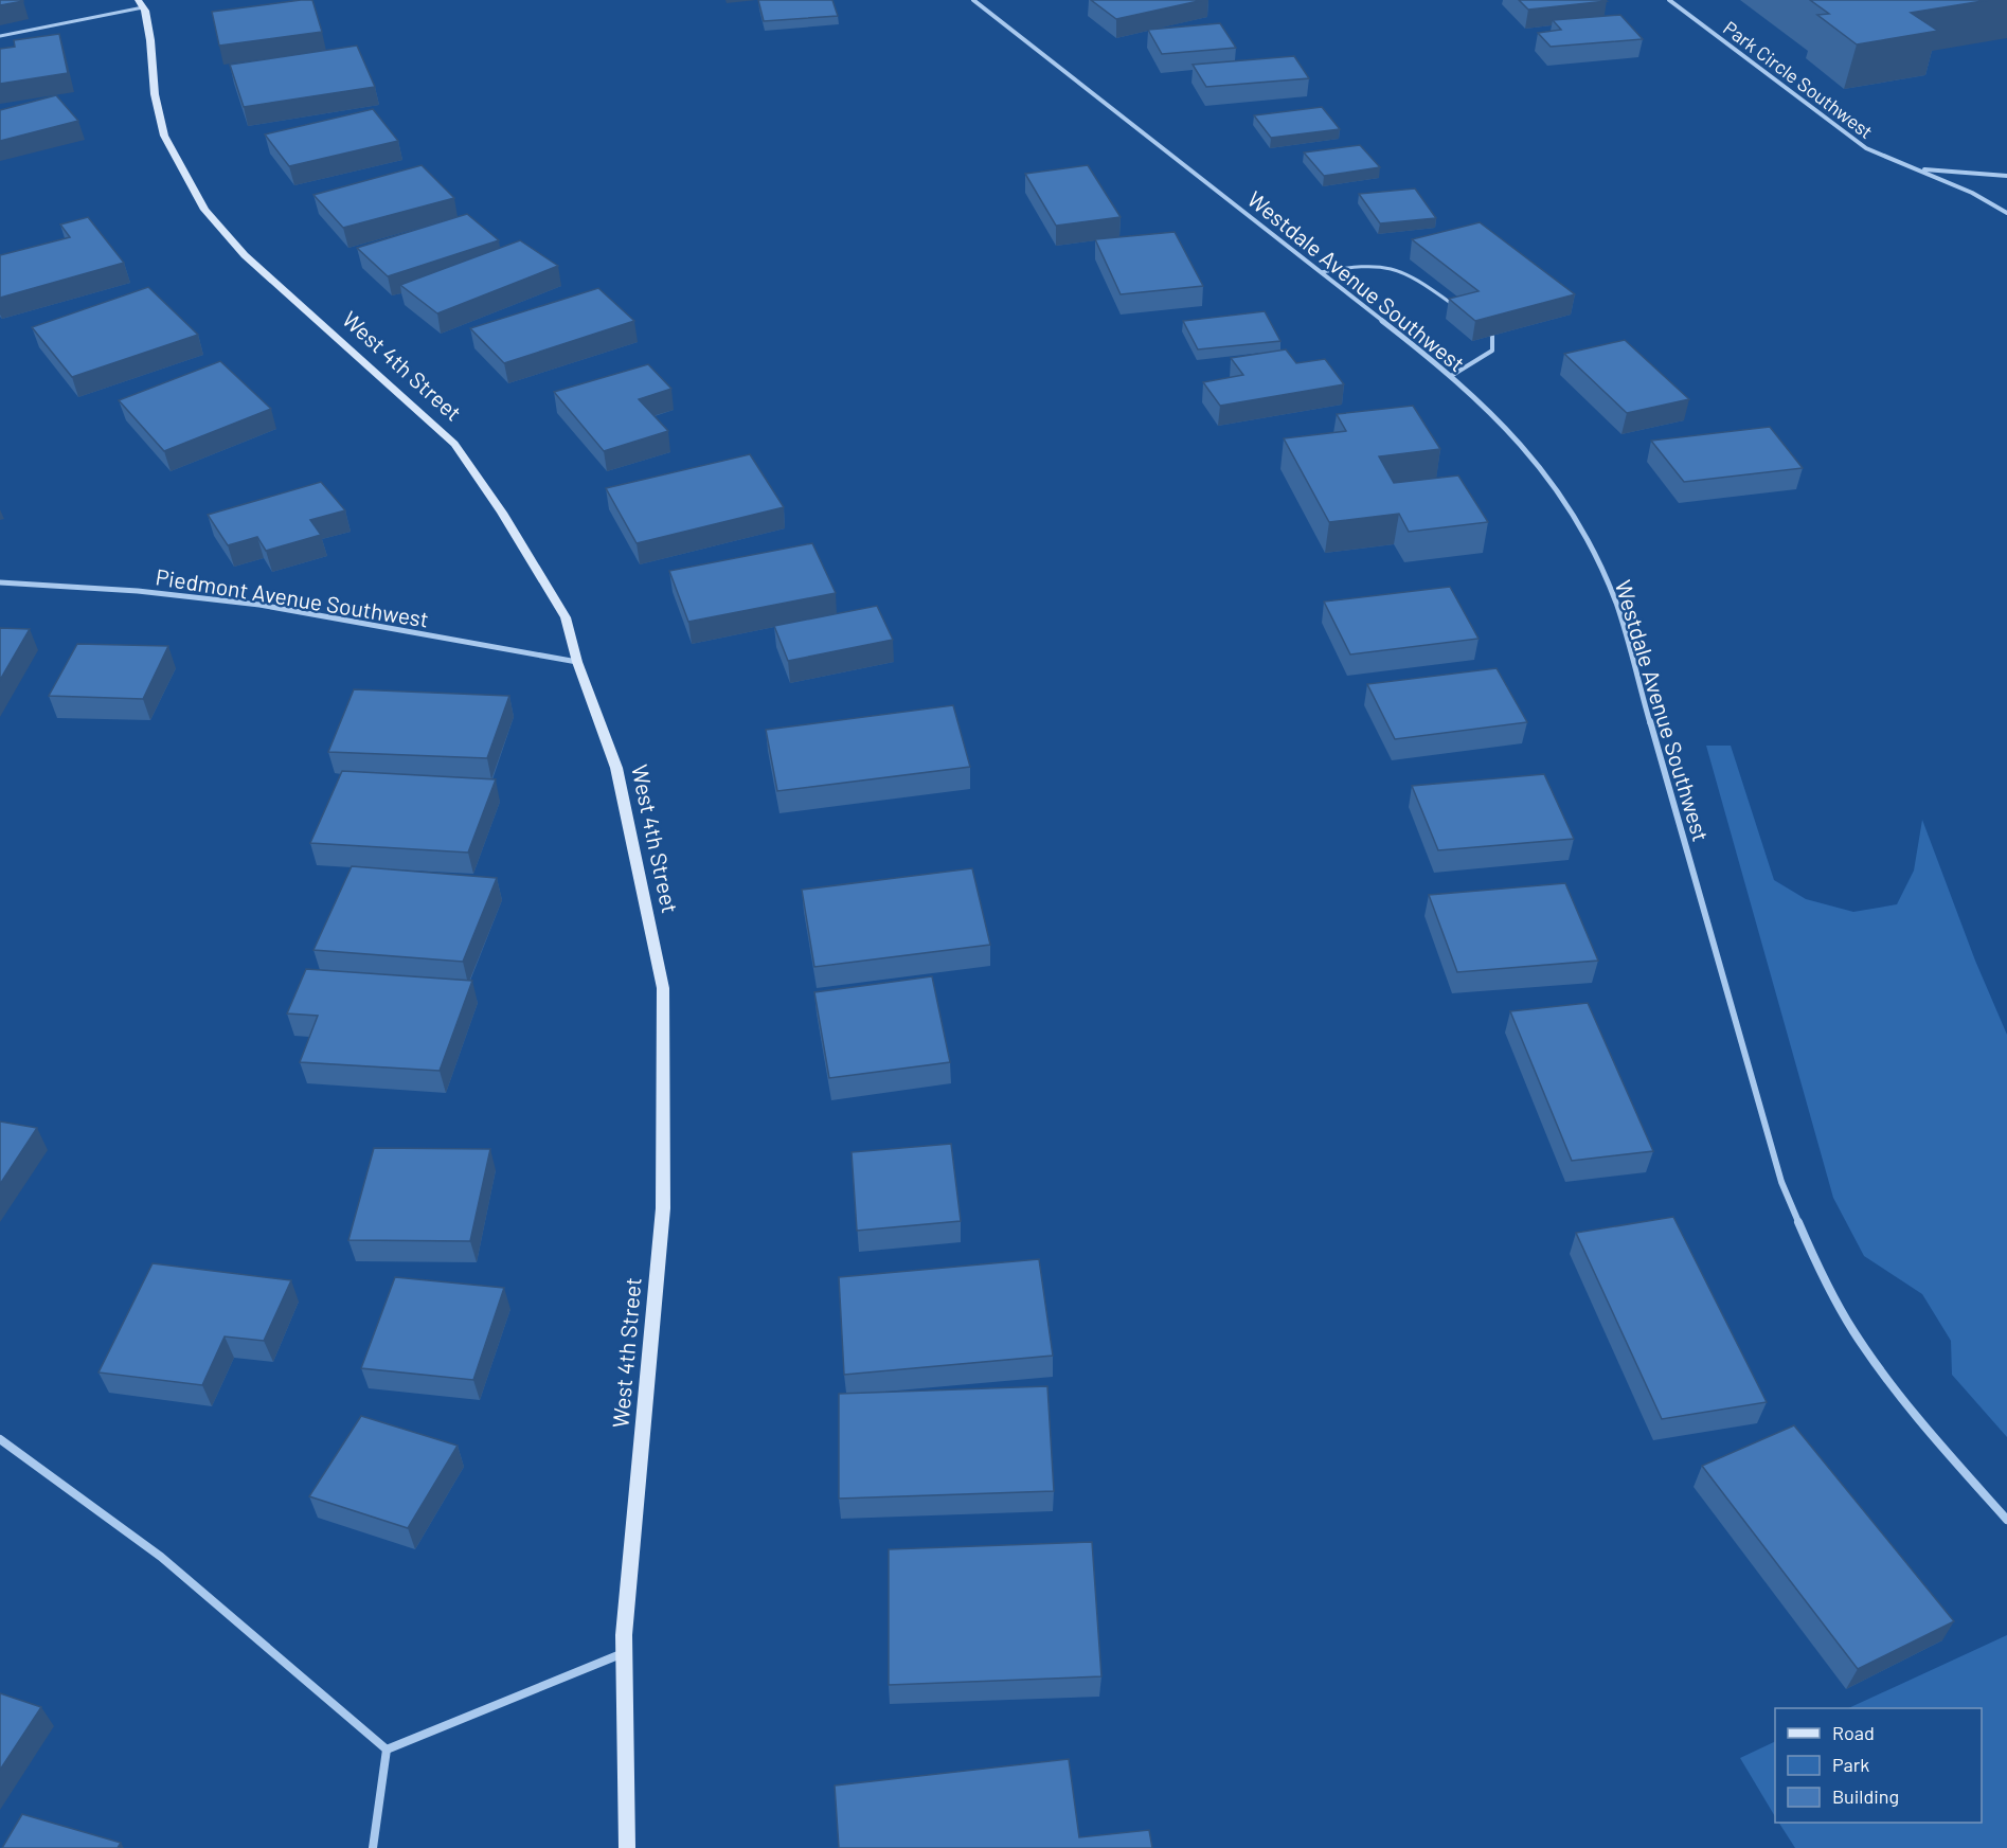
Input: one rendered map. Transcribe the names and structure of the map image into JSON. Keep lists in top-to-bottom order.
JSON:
{
  "streets": {
    "street": [
      "Park Circle Southwest",
      "Westdale Avenue Southwest",
      "West 4th Street",
      "Piedmont Avenue Southwest"
    ]
  },
  "crossings": [
    ["West 4th Street", "Piedmont Avenue Southwest"]
  ],
  "legend": ["Road", "Park", "Building"]
}
